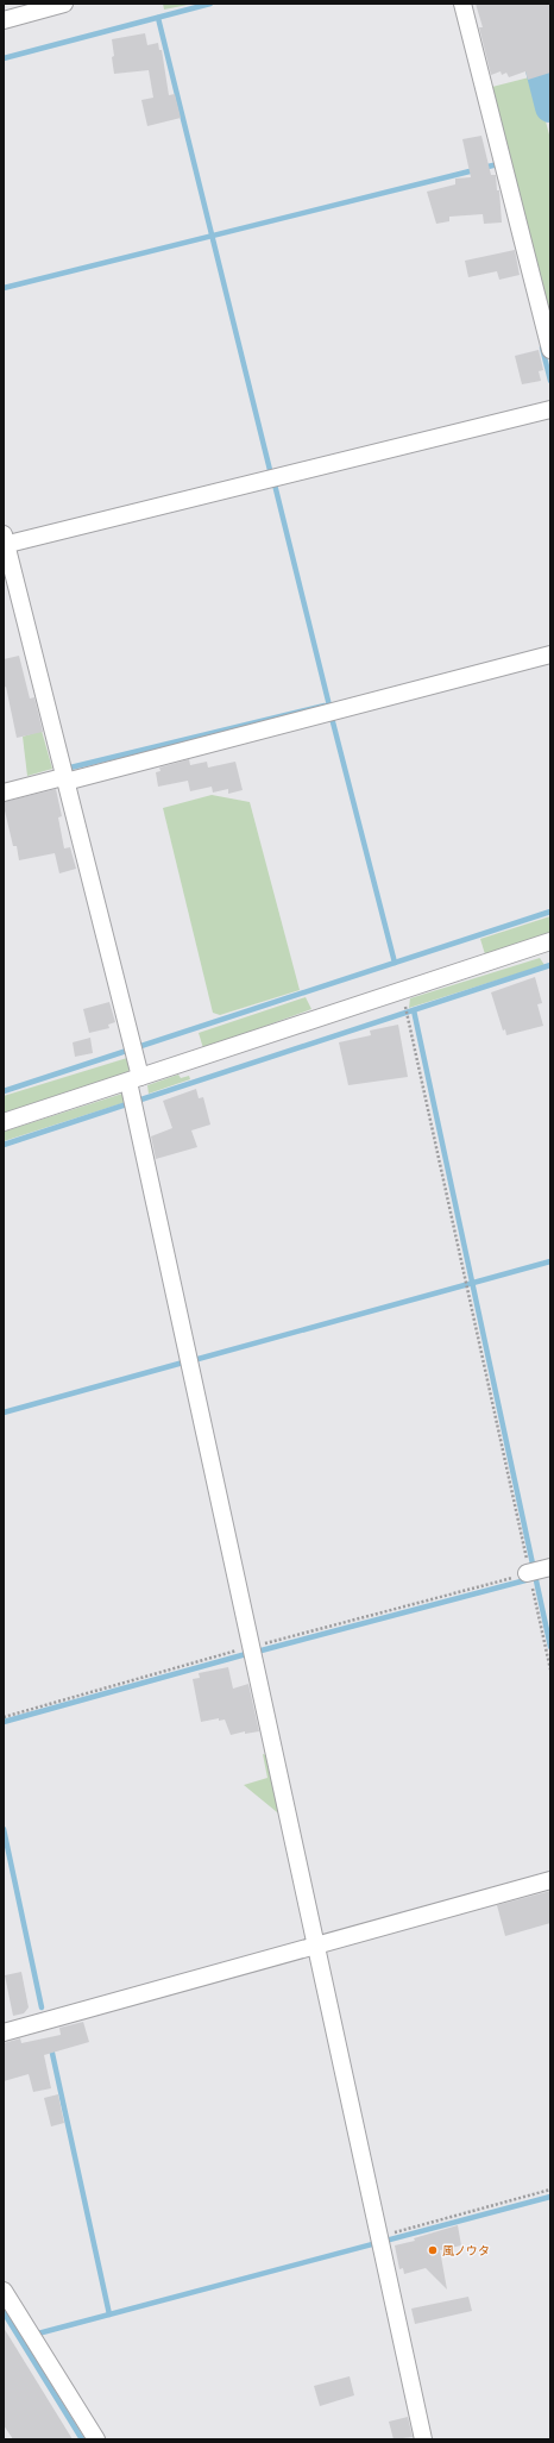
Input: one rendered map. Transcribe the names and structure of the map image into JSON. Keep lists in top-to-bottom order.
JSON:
{
  "places": ["風ノウタ"]
}
